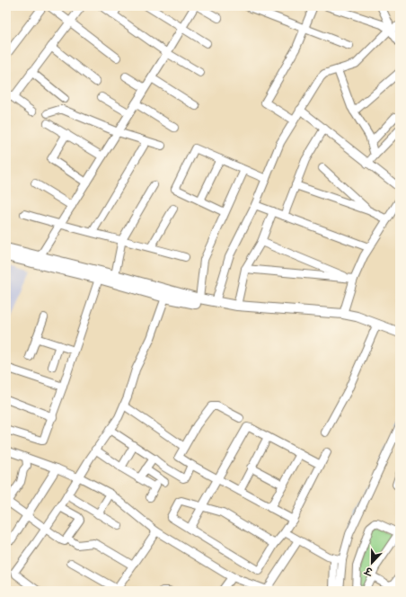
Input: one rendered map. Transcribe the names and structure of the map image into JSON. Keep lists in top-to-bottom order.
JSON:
{
  "north": "bottom"
}
